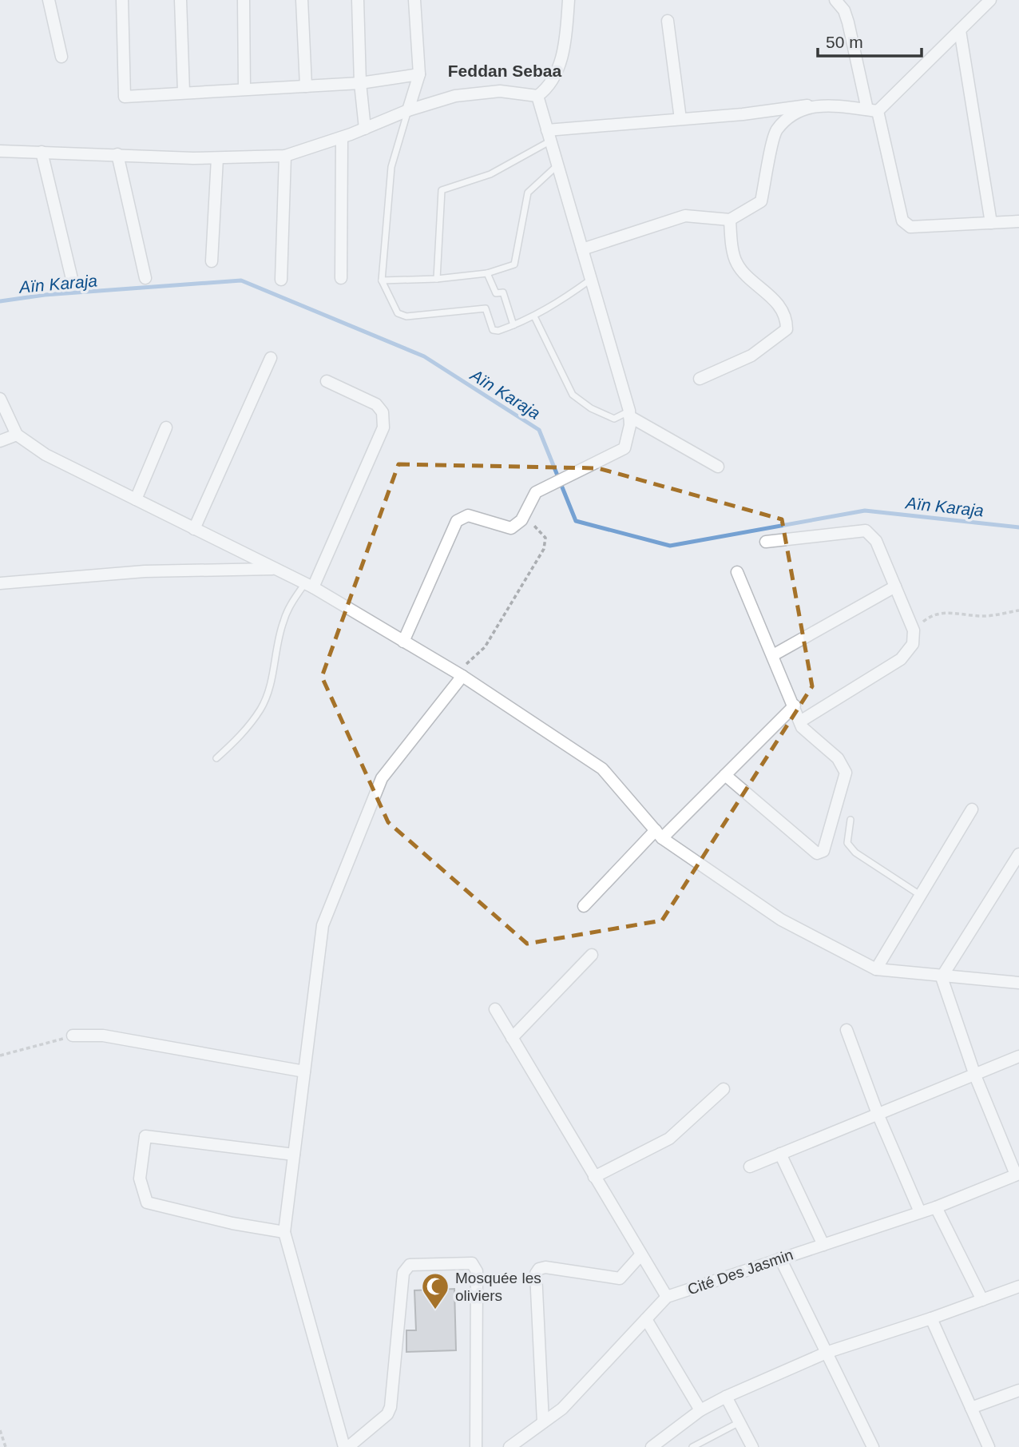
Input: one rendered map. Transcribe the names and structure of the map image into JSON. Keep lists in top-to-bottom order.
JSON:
{
  "streets": {
    "street": ["Cité Des Jasmin"]
  },
  "districts": ["Feddan Sebaa"],
  "water": ["Aïn Karaja"],
  "places": {
    "mosque": ["Mosquée les oliviers"]
  },
  "scale_bar": "50 m"
}
